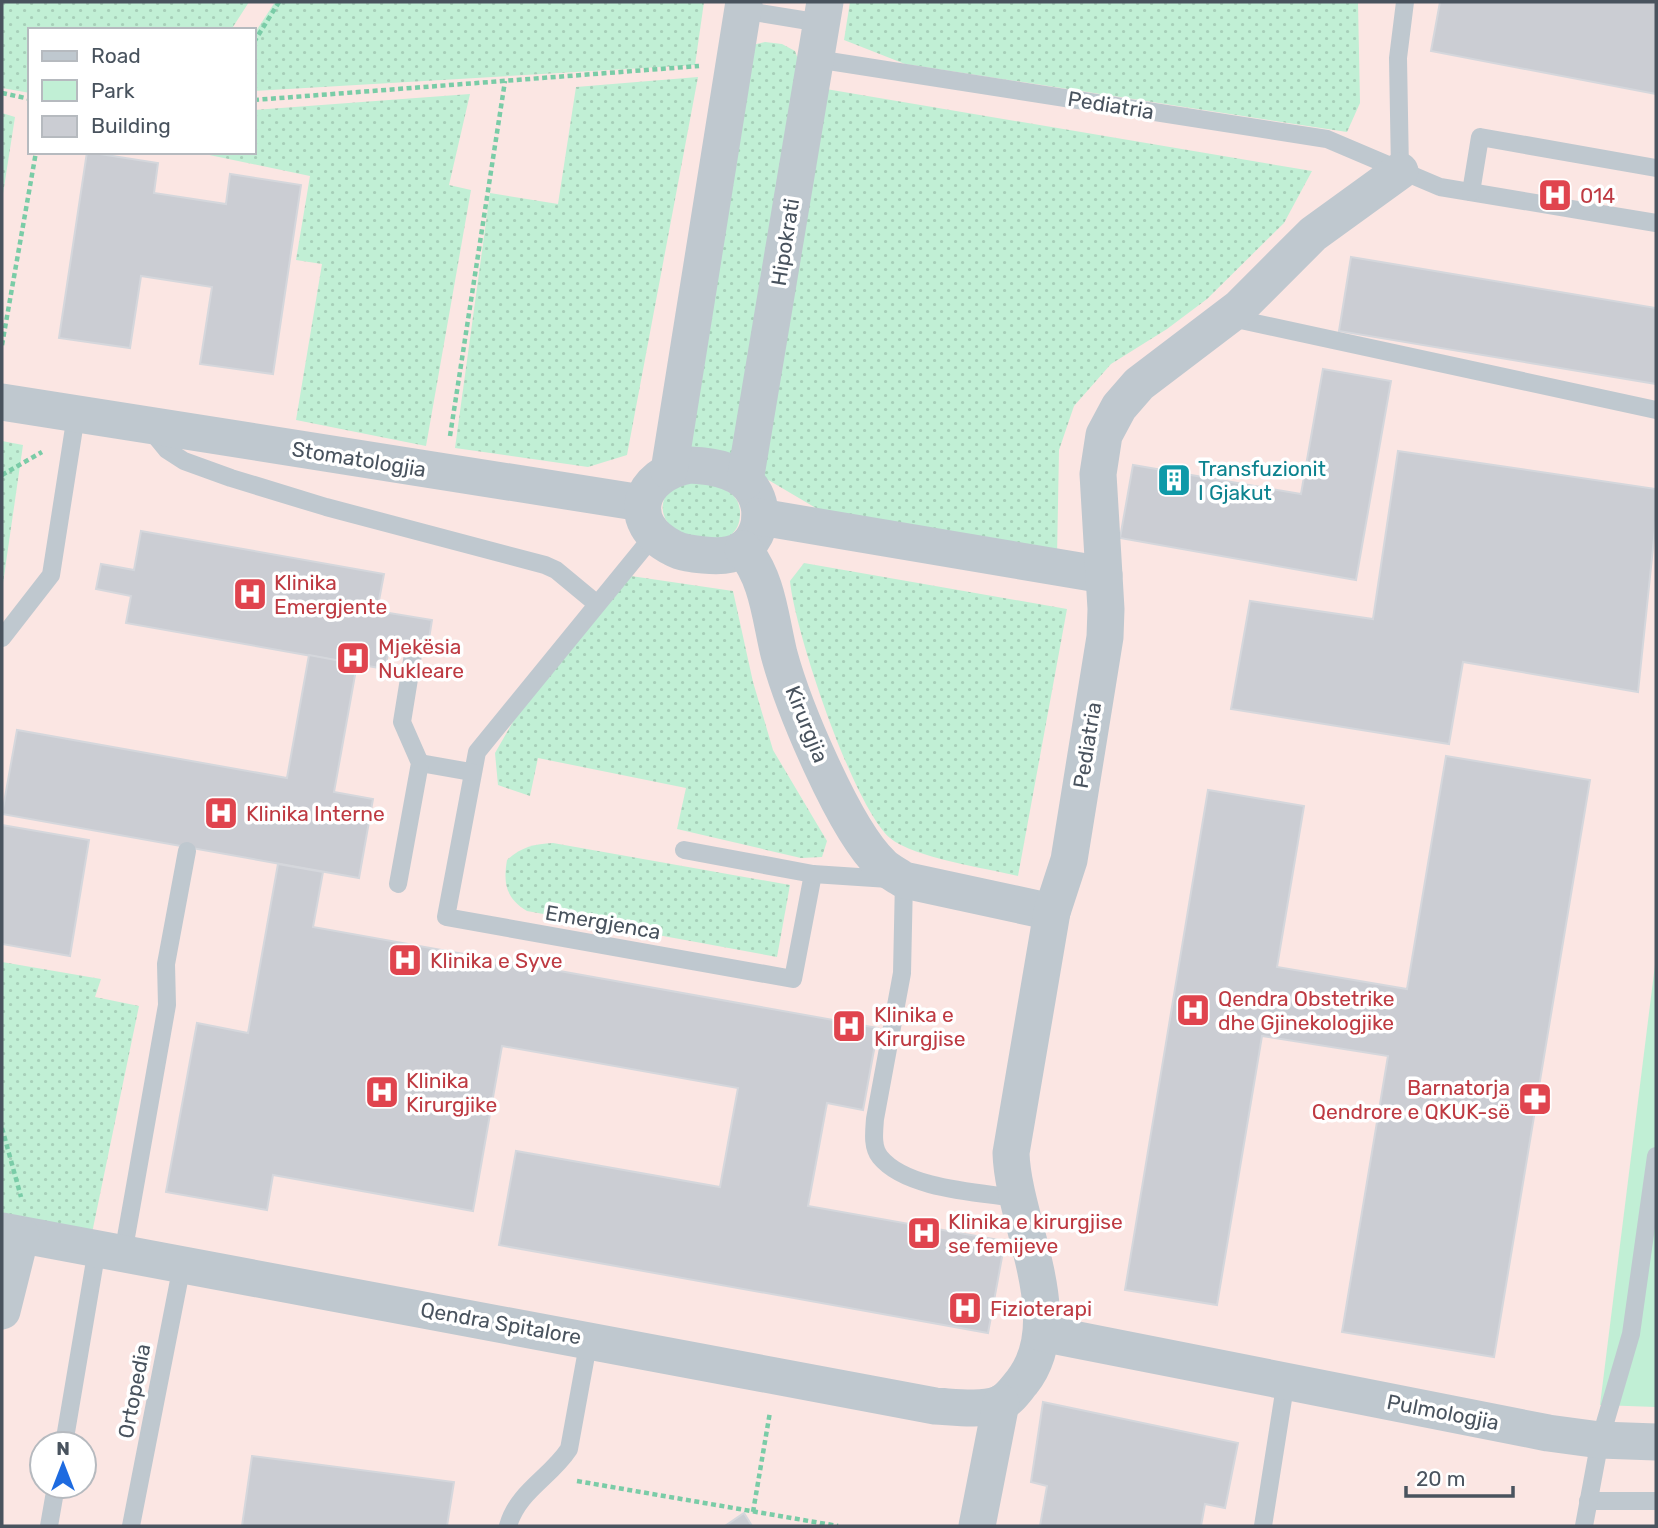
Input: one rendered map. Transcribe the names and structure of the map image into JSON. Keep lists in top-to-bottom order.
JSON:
{
  "streets": {
    "street": [
      "Pediatria",
      "Hipokrati",
      "Stomatologjia",
      "Kirurgjia",
      "Qendra Spitalore",
      "Pulmologjia"
    ],
    "lane": ["Emergjenca", "Ortopedia"]
  },
  "crossings": [
    ["Pediatria", "Hipokrati"],
    ["Pediatria", "Kirurgjia"],
    ["Pediatria", "Pulmologjia"],
    ["Hipokrati", "Stomatologjia"],
    ["Hipokrati", "Kirurgjia"],
    ["Hipokrati", "Emergjenca"],
    ["Stomatologjia", "Kirurgjia"],
    ["Stomatologjia", "Emergjenca"],
    ["Kirurgjia", "Emergjenca"],
    ["Qendra Spitalore", "Ortopedia"]
  ],
  "places": {
    "hospital": [
      "014",
      "Klinika Emergjente",
      "Mjekësia Nukleare",
      "Klinika Interne",
      "Klinika e Syve",
      "Qendra Obstetrike dhe Gjinekologjike",
      "Klinika e Kirurgjise",
      "Klinika Kirurgjike",
      "Klinika e kirurgjise se femijeve",
      "Fizioterapi"
    ],
    "building": ["Transfuzionit I Gjakut"],
    "pharmacy": ["Barnatorja Qendrore e QKUK-së"]
  },
  "legend": ["Road", "Park", "Building"],
  "scale_bar": "20 m",
  "north": "top"
}
